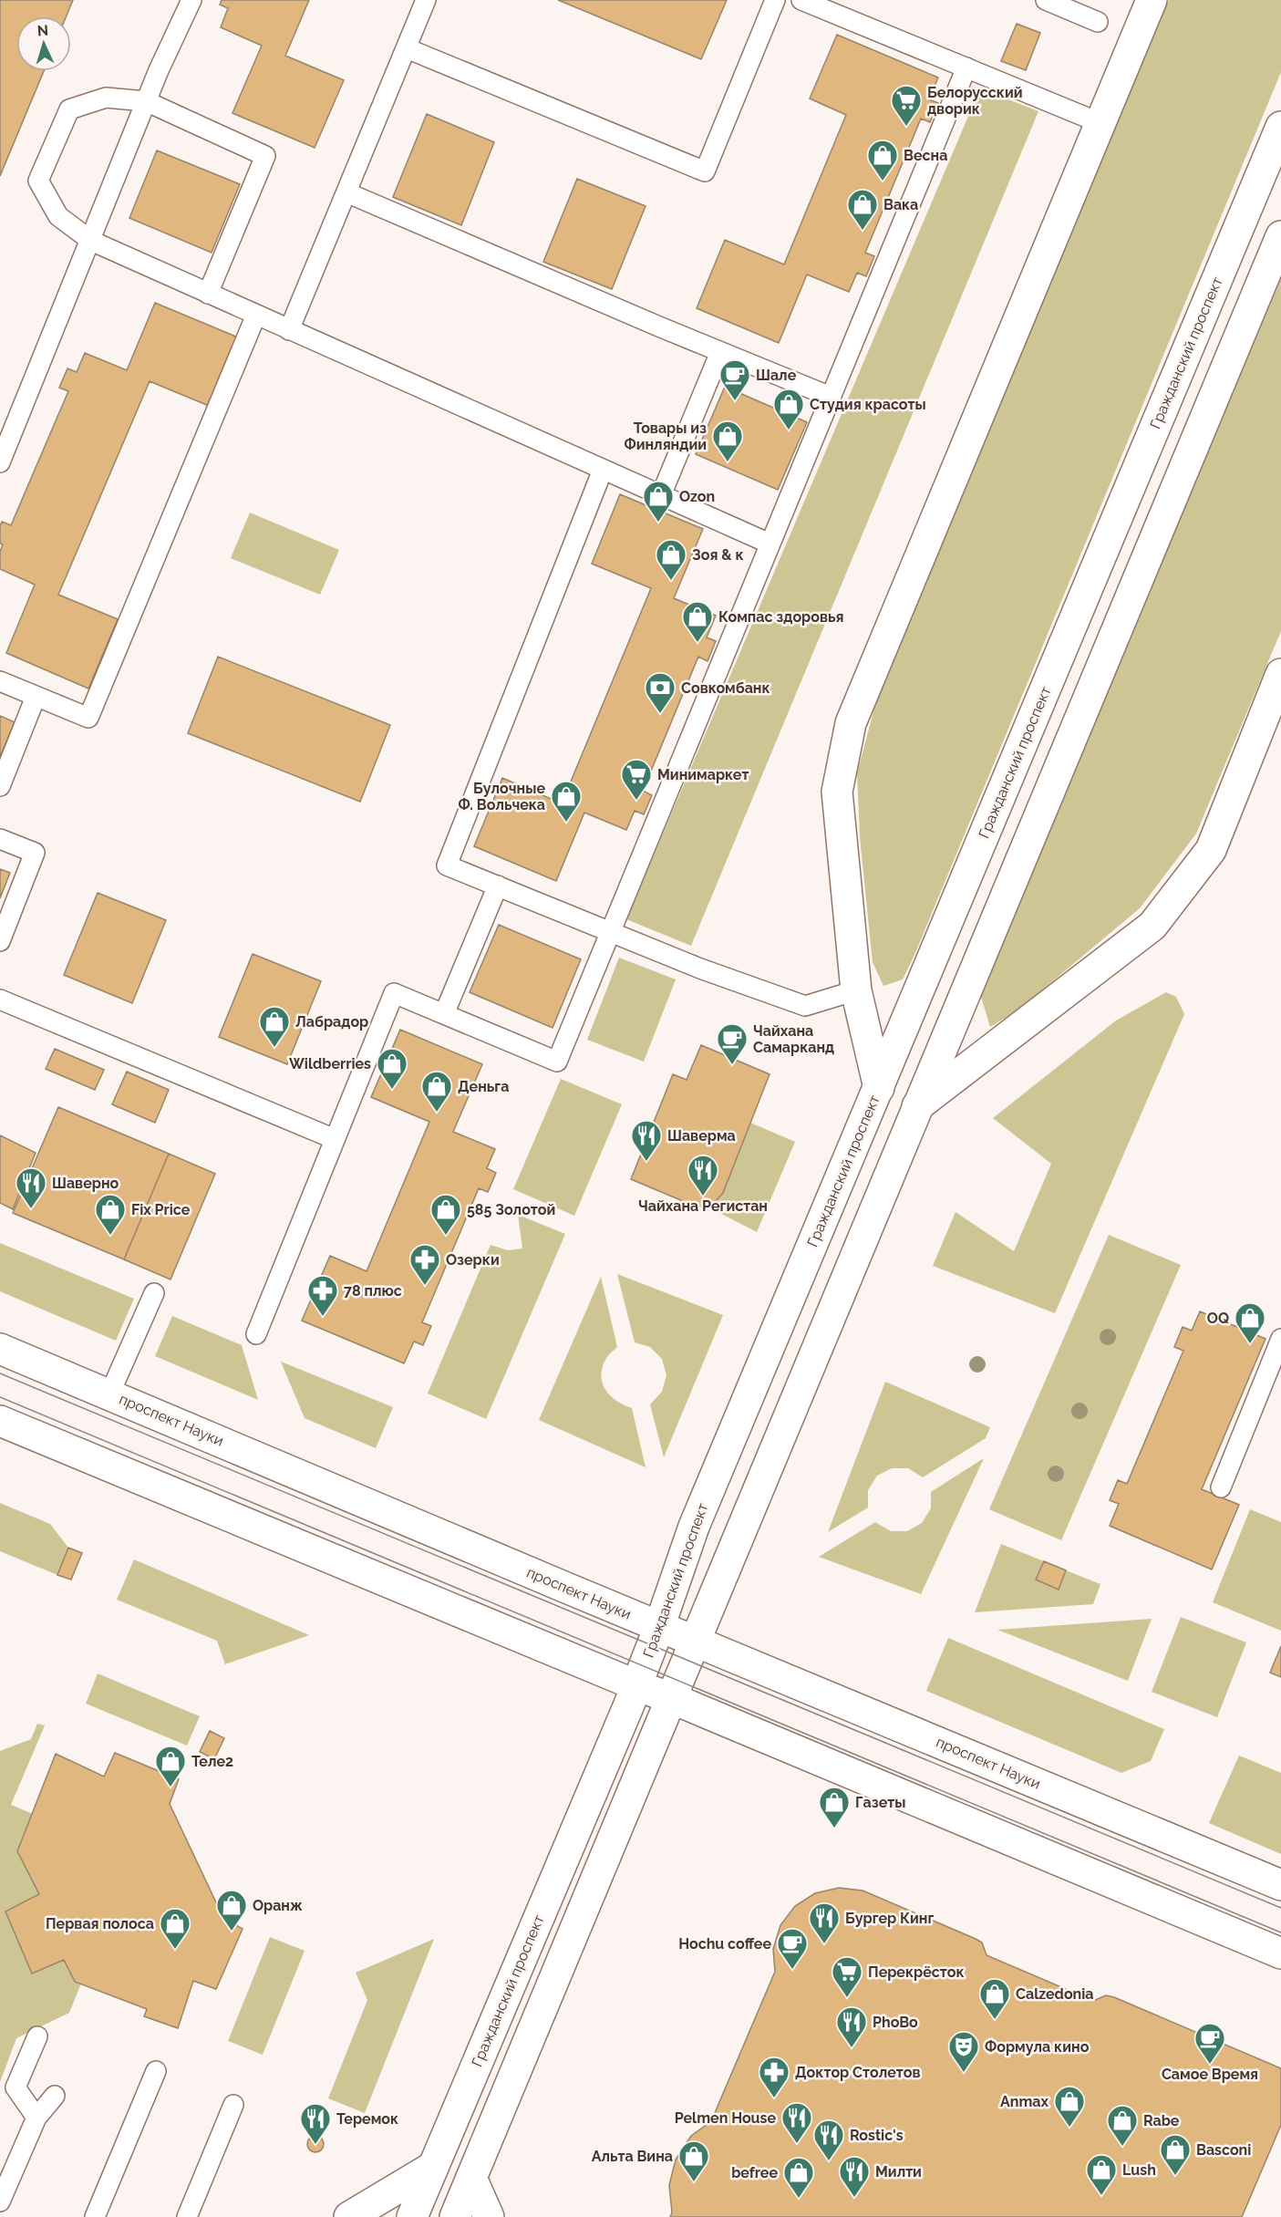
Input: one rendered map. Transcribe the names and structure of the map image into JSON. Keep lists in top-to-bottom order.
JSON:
{
  "streets": {
    "main road": ["Гражданский проспект", "проспект Науки"]
  },
  "crossings": [
    ["Гражданский проспект", "проспект Науки"]
  ],
  "places": {
    "supermarket": ["Белорусский дворик", "Минимаркет", "Перекрёсток"],
    "shop": [
      "Весна",
      "Вака",
      "Студия красоты",
      "Товары из Финляндии",
      "Ozon",
      "Зоя & к",
      "Компас здоровья",
      "Булочные Ф. Вольчека",
      "Лабрадор",
      "Wildberries",
      "Деньга",
      "Fix Price",
      "585 Золотой",
      "OQ",
      "Теле2",
      "Газеты",
      "Оранж",
      "Первая полоса",
      "Calzedonia",
      "Anmax",
      "Rabe",
      "Basconi",
      "Альта Вина",
      "Lush",
      "befree"
    ],
    "cafe": [
      "Шале",
      "Чайхана Самарканд",
      "Hochu coffee",
      "Самое Время"
    ],
    "bank": ["Совкомбанк"],
    "restaurant": [
      "Шаверма",
      "Чайхана Регистан",
      "Шаверно",
      "Бургер Кинг",
      "PhoBo",
      "Pelmen House",
      "Теремок",
      "Rostic's",
      "Милти"
    ],
    "pharmacy": ["Озерки", "78 плюс", "Доктор Столетов"],
    "theatre": ["Формула кино"]
  },
  "north": "top"
}
